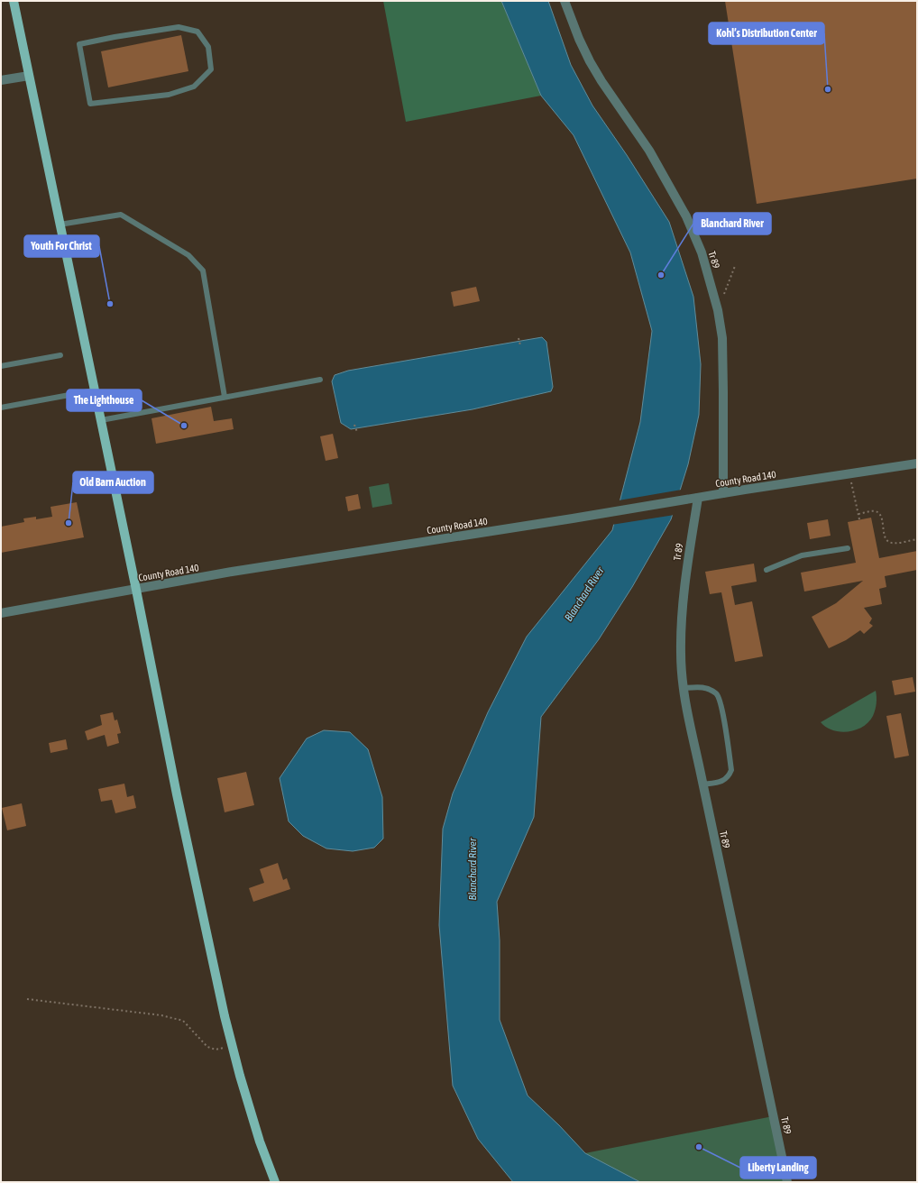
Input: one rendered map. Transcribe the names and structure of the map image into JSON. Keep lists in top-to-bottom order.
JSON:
{
  "streets": {
    "street": ["Tr 89", "County Road 140"]
  },
  "crossings": [
    ["Tr 89", "County Road 140"]
  ],
  "water": ["Blanchard River"],
  "places": [
    "Kohl’s Distribution Center",
    "Blanchard River",
    "Youth For Christ",
    "The Lighthouse",
    "Old Barn Auction",
    "Liberty Landing"
  ]
}
